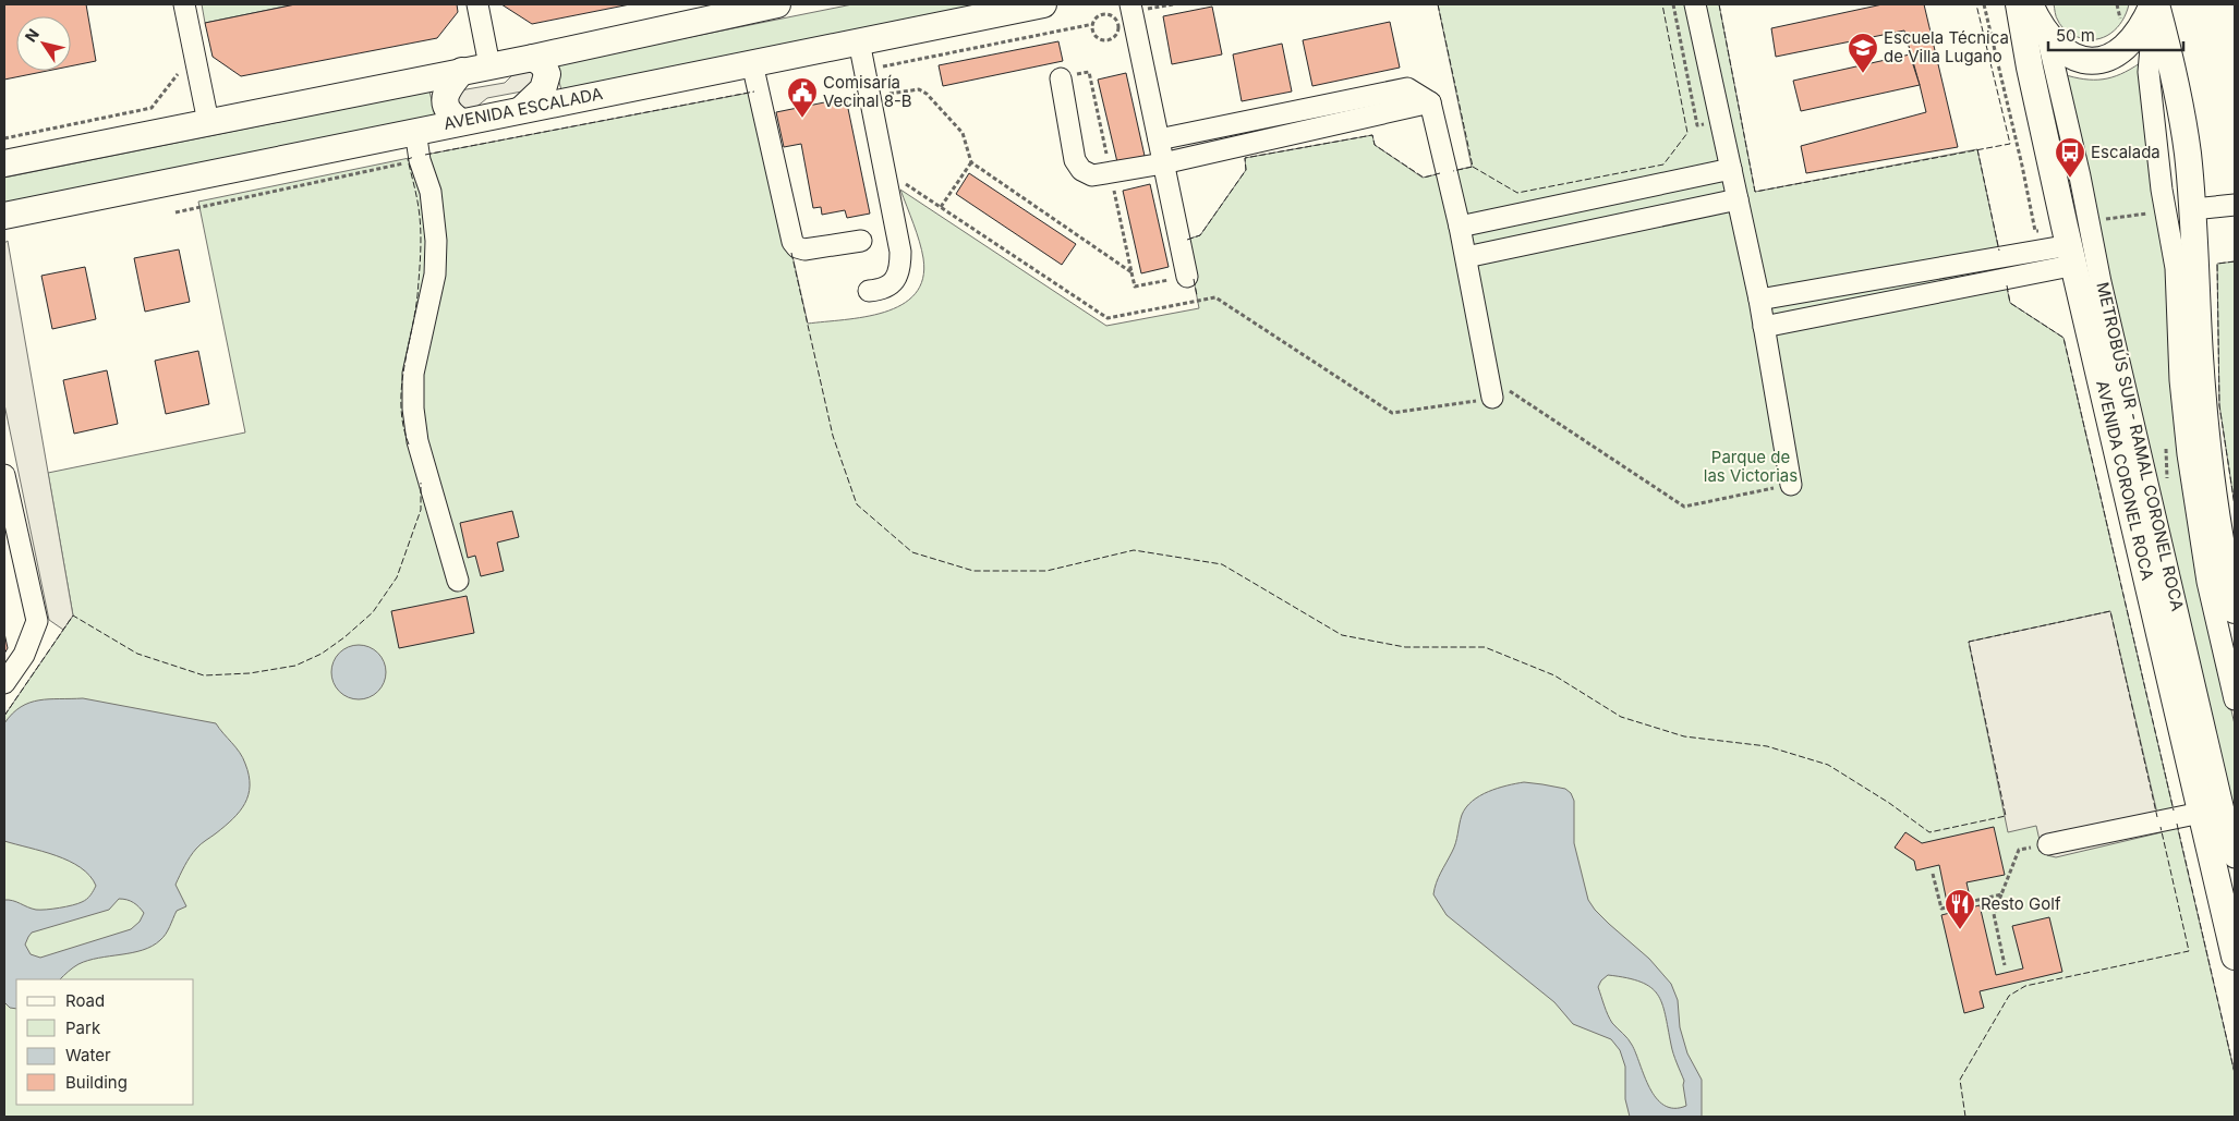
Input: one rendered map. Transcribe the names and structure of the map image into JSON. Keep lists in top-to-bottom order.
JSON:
{
  "streets": {
    "main road": ["AVENIDA ESCALADA", "AVENIDA CORONEL ROCA"],
    "street": ["METROBÚS SUR - RAMAL CORONEL ROCA"]
  },
  "parks": ["Parque de las Victorias"],
  "places": {
    "school or university": ["Escuela Técnica de Villa Lugano"],
    "public building": ["Comisaría Vecinal 8-B"],
    "bus stop": ["Escalada"],
    "restaurant": ["Resto Golf"]
  },
  "legend": [
    "Road",
    "Park",
    "Water",
    "Building"
  ],
  "scale_bar": "50 m",
  "north": "top left"
}
